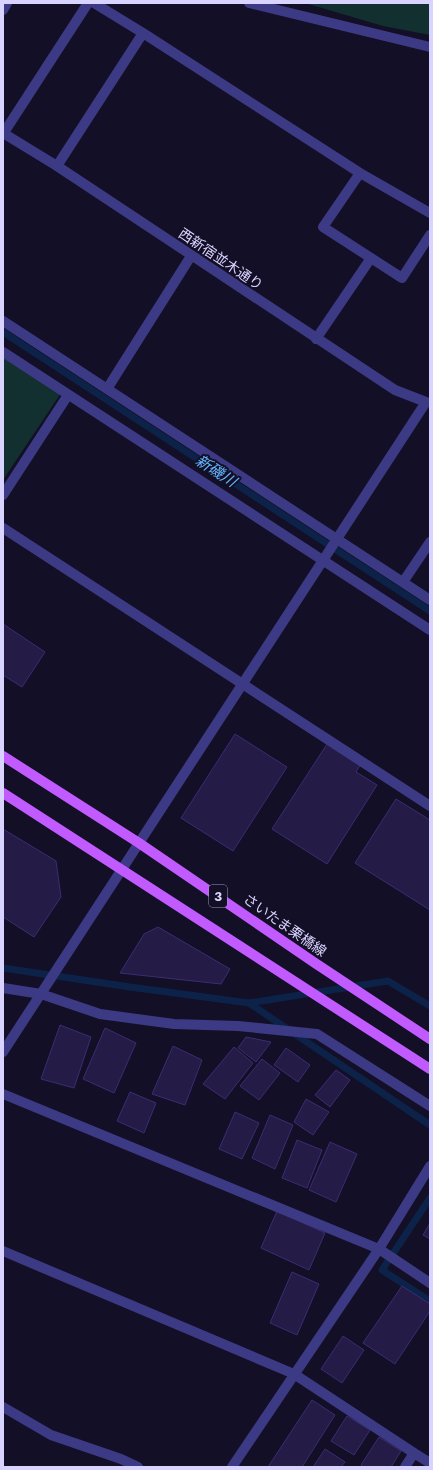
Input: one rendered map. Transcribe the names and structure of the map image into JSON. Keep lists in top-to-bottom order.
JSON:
{
  "streets": {
    "main road": ["3", "さいたま栗橋線"],
    "street": ["西新宿並木通り"]
  },
  "water": ["新磯川"]
}
